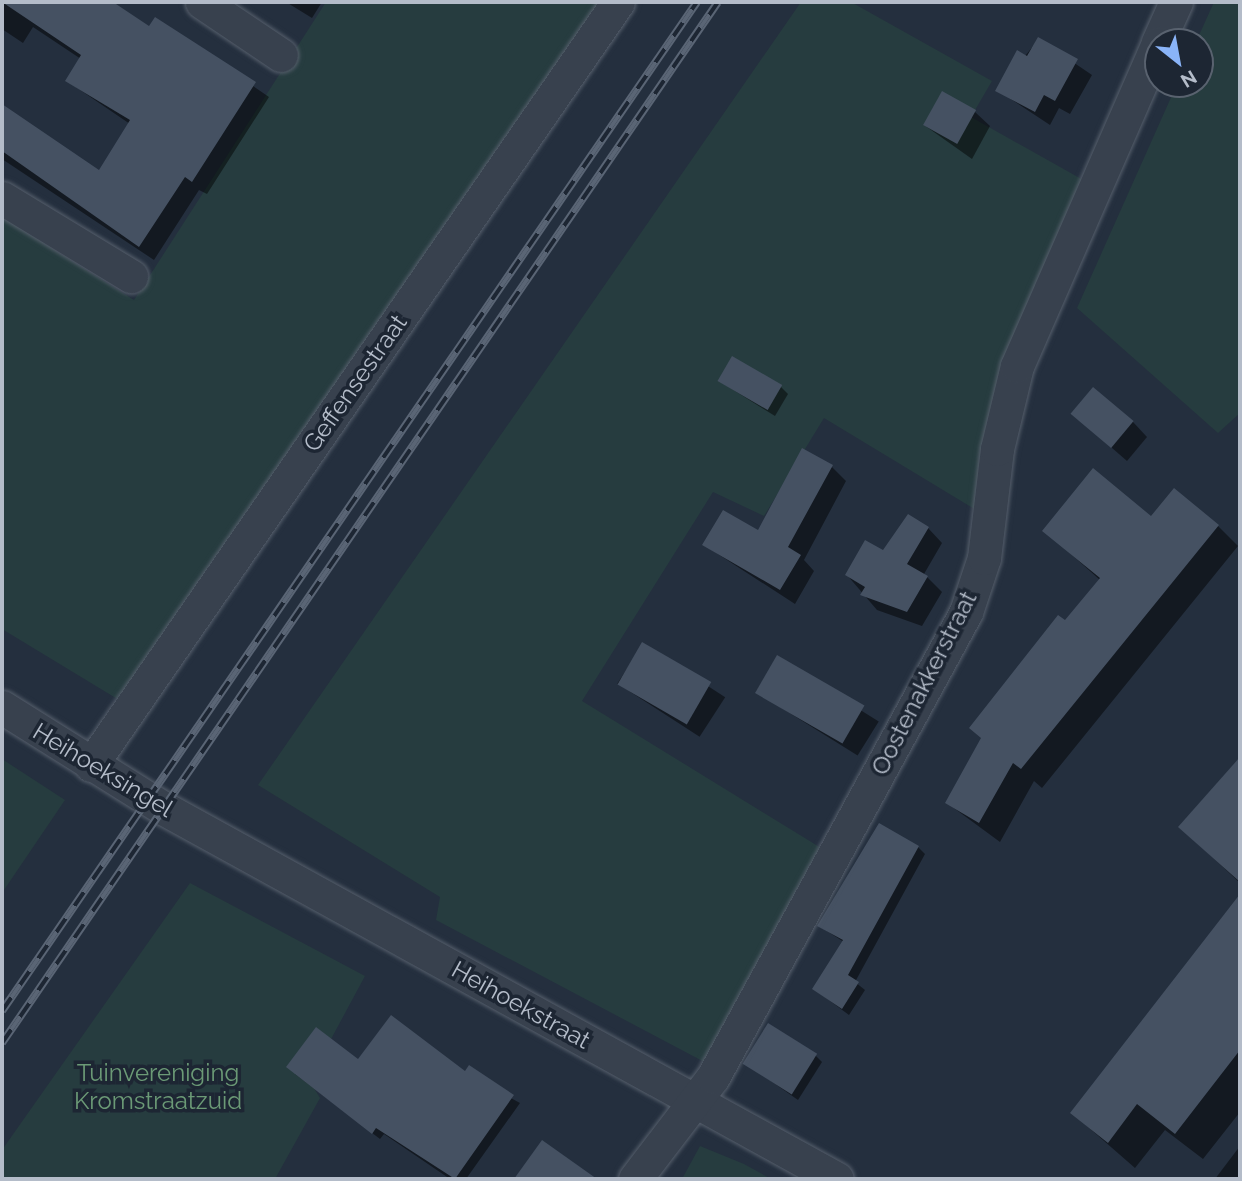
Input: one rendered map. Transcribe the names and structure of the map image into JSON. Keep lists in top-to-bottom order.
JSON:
{
  "streets": {
    "street": [
      "Geffensestraat",
      "Oostenakkerstraat",
      "Heihoeksingel",
      "Heihoekstraat"
    ]
  },
  "crossings": [
    ["Geffensestraat", "Heihoeksingel"],
    ["Oostenakkerstraat", "Heihoekstraat"],
    ["Heihoeksingel", "Heihoekstraat"]
  ],
  "parks": ["Tuinvereniging Kromstraatzuid"],
  "north": "bottom right"
}
